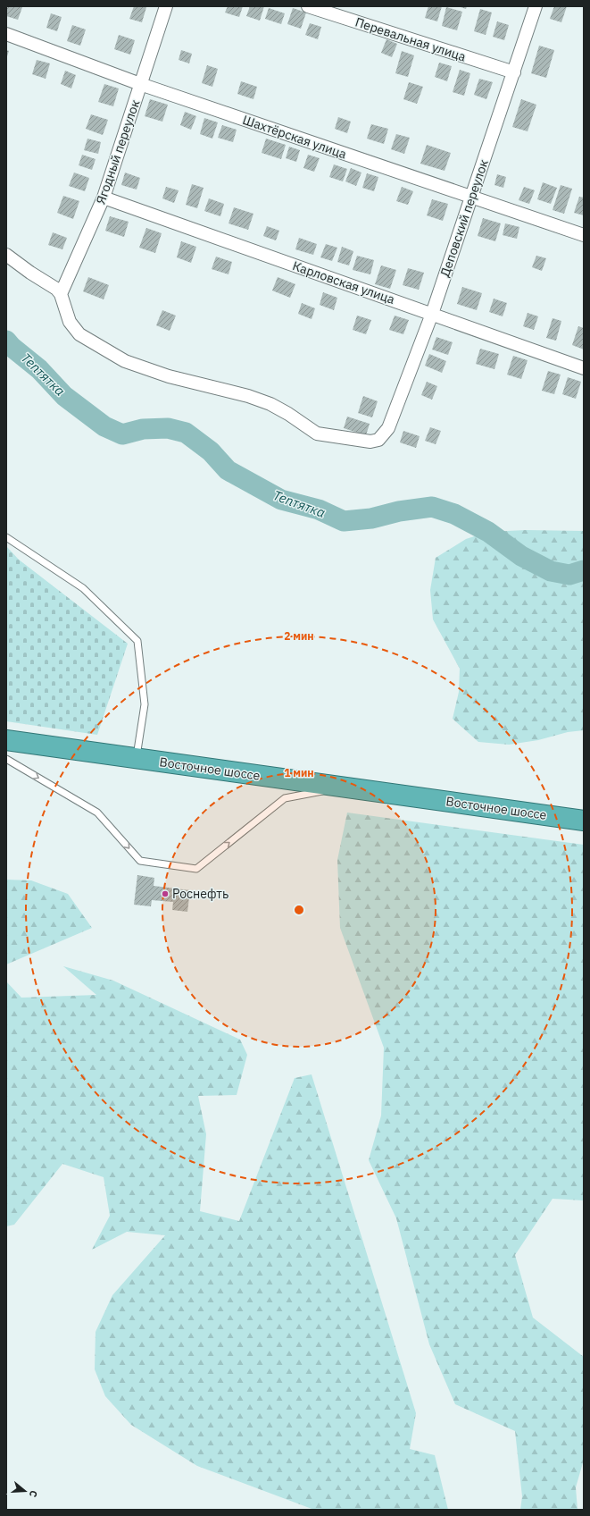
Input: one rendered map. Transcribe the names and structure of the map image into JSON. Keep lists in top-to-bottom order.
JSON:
{
  "streets": {
    "highway": ["Восточное шоссе"],
    "street": [
      "Перевальная улица",
      "Шахтёрская улица",
      "Ягодный переулок",
      "Деповский переулок",
      "Карловская улица"
    ]
  },
  "crossings": [
    ["Перевальная улица", "Деповский переулок"],
    ["Шахтёрская улица", "Ягодный переулок"],
    ["Шахтёрская улица", "Деповский переулок"],
    ["Ягодный переулок", "Деповский переулок"],
    ["Ягодный переулок", "Карловская улица"],
    ["Деповский переулок", "Карловская улица"]
  ],
  "water": ["Тептятка"],
  "places": ["Роснефть"],
  "north": "right",
  "rings": ["2 мин", "1 мин"]
}
